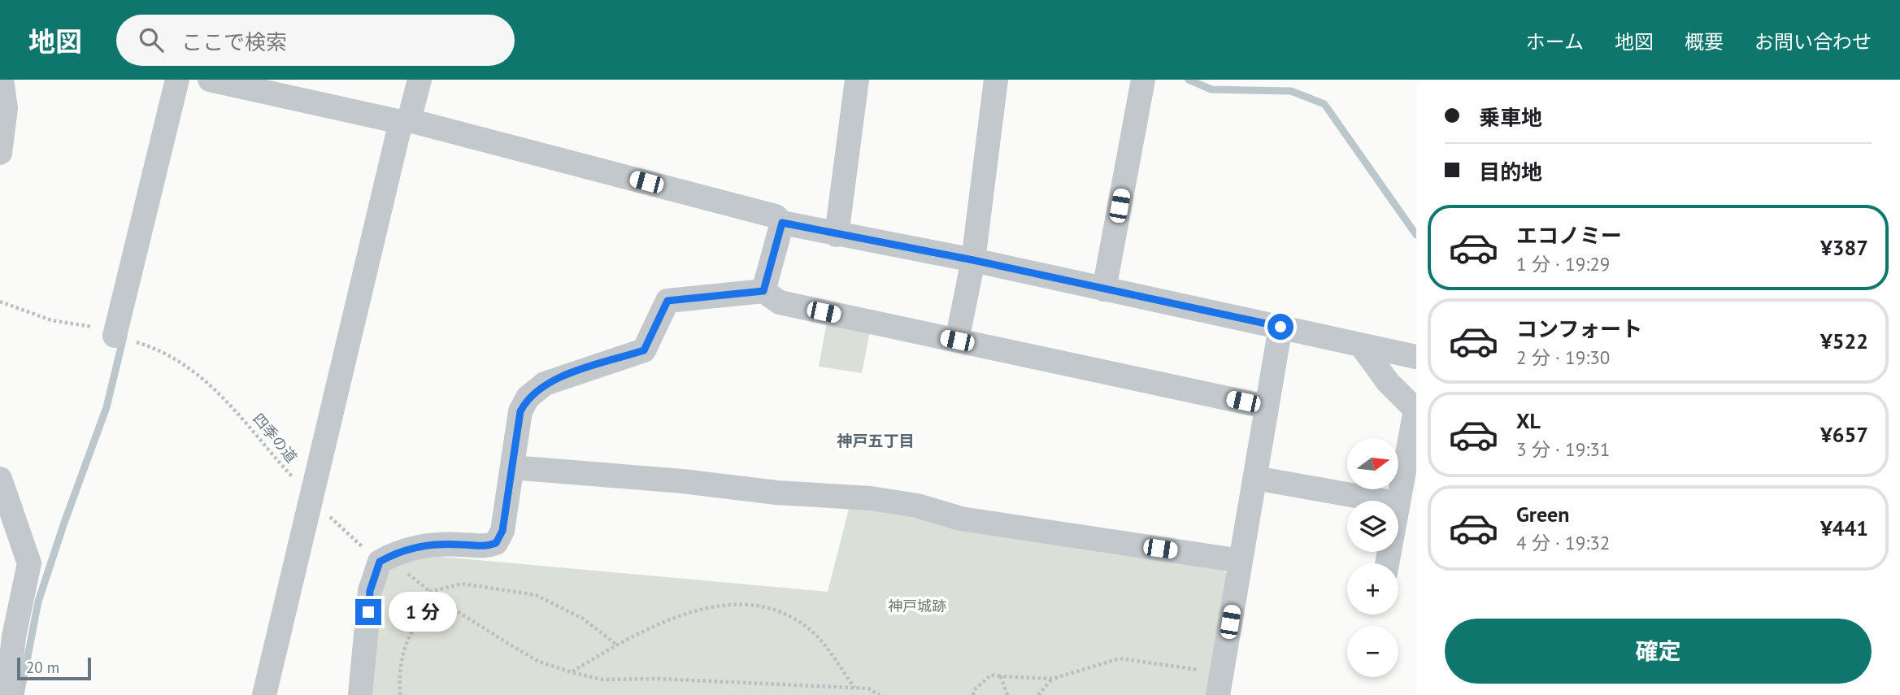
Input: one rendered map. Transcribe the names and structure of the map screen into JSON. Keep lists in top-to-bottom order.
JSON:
{
  "streets": {
    "path": ["四季の道"]
  },
  "districts": ["神戸五丁目"],
  "parks": ["神戸城跡"],
  "scale_bar": "20 m",
  "north": "right",
  "page": {
    "header": "地図",
    "search": "ここで検索",
    "nav": [
      "ホーム",
      "地図",
      "概要",
      "お問い合わせ"
    ],
    "banner": ["乗車地", "目的地"],
    "list": [
      {
        "name": "エコノミー",
        "note": "1 分 · 19:29",
        "value": "¥387"
      },
      {
        "name": "コンフォート",
        "note": "2 分 · 19:30",
        "value": "¥522"
      },
      {
        "name": "XL",
        "note": "3 分 · 19:31",
        "value": "¥657"
      },
      {
        "name": "Green",
        "note": "4 分 · 19:32",
        "value": "¥441"
      }
    ],
    "map_buttons": ["+", "−"],
    "bubble": "1 分",
    "buttons": "確定",
    "scale": "20 m"
  }
}
